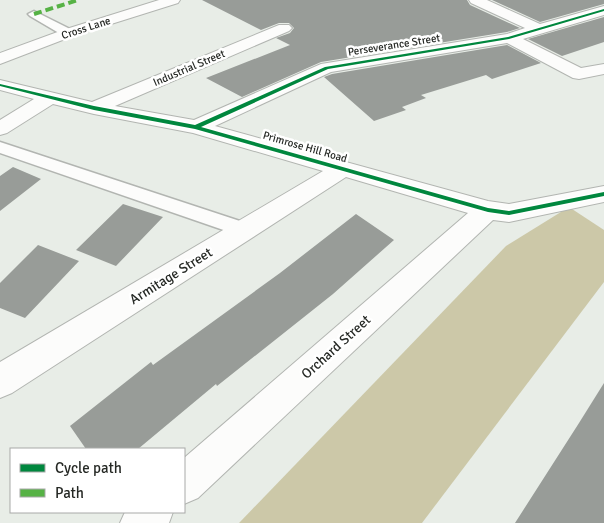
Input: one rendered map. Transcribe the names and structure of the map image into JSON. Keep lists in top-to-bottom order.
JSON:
{
  "streets": {
    "street": [
      "Cross Lane",
      "Perseverance Street",
      "Industrial Street",
      "Primrose Hill Road",
      "Armitage Street",
      "Orchard Street"
    ]
  },
  "crossings": [
    ["Perseverance Street", "Primrose Hill Road"],
    ["Industrial Street", "Primrose Hill Road"],
    ["Primrose Hill Road", "Armitage Street"],
    ["Primrose Hill Road", "Orchard Street"]
  ],
  "legend": ["Cycle path", "Path"]
}
